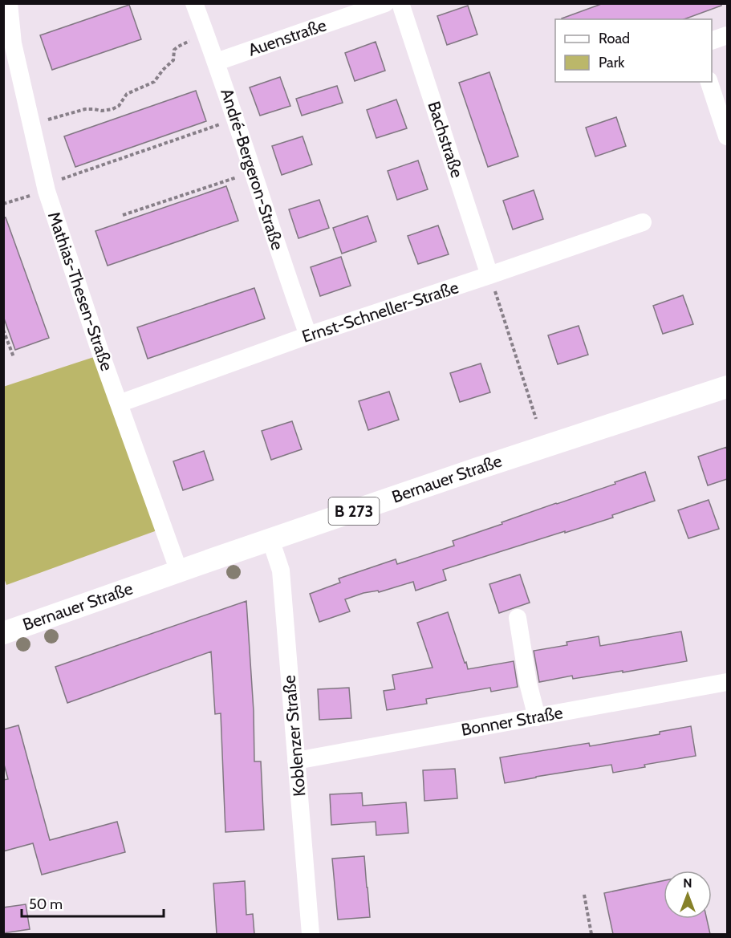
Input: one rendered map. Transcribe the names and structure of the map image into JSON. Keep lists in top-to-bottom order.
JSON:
{
  "streets": {
    "main road": ["Bernauer Straße", "B 273"],
    "street": [
      "Auenstraße",
      "Bachstraße",
      "André-Bergeron-Straße",
      "Mathias-Thesen-Straße",
      "Ernst-Schneller-Straße",
      "Bonner Straße",
      "Koblenzer Straße"
    ]
  },
  "crossings": [
    ["Auenstraße", "André-Bergeron-Straße"],
    ["Bachstraße", "Ernst-Schneller-Straße"],
    ["André-Bergeron-Straße", "Ernst-Schneller-Straße"],
    ["Mathias-Thesen-Straße", "Ernst-Schneller-Straße"],
    ["Mathias-Thesen-Straße", "Bernauer Straße"],
    ["Bernauer Straße", "Koblenzer Straße"],
    ["Bonner Straße", "Koblenzer Straße"]
  ],
  "legend": ["Road", "Park"],
  "scale_bar": "50 m",
  "north": "top"
}
